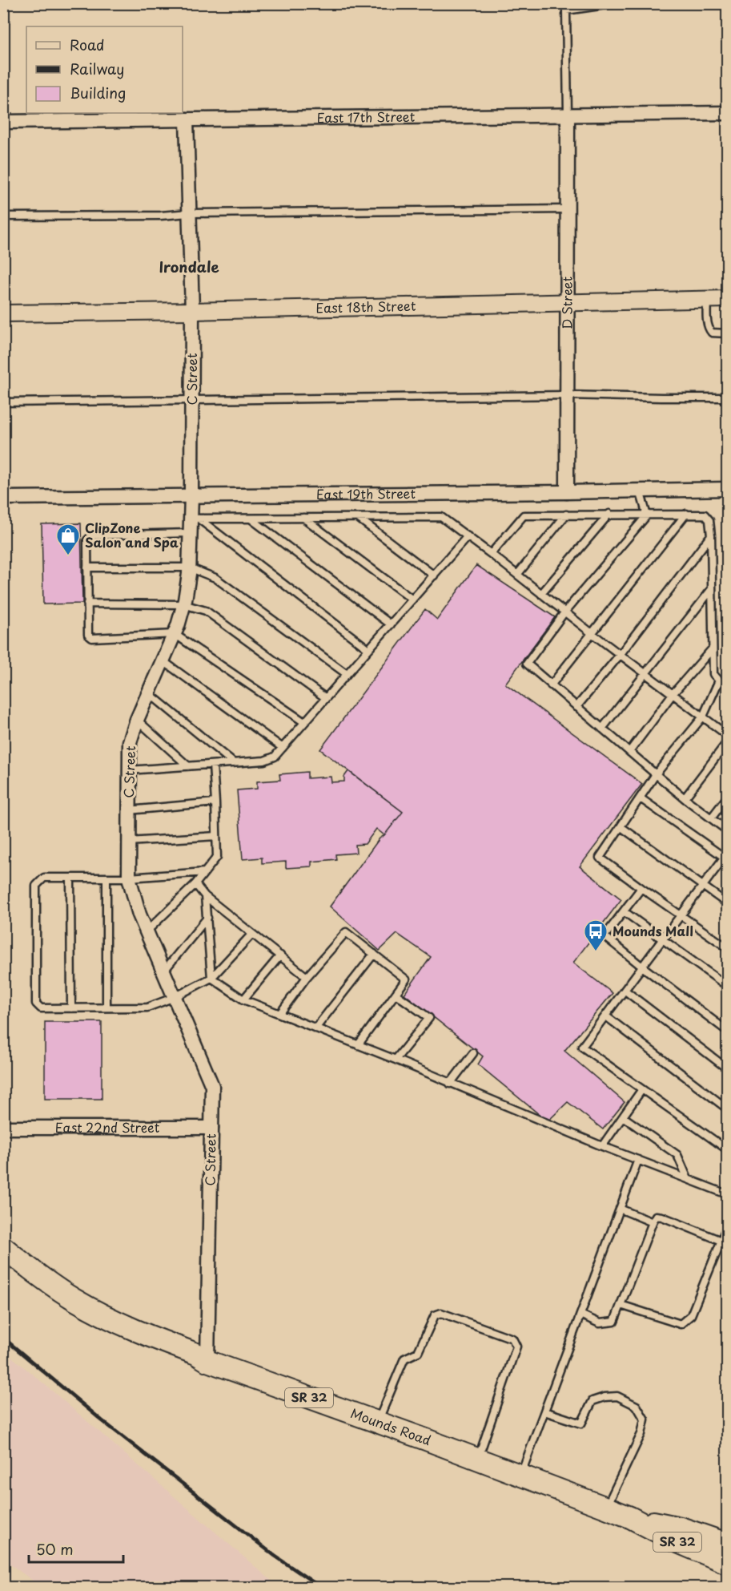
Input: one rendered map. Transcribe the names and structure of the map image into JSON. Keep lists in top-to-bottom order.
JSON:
{
  "streets": {
    "main road": ["SR 32", "Mounds Road"],
    "street": [
      "East 17th Street",
      "D Street",
      "East 18th Street",
      "C Street",
      "East 19th Street",
      "East 22nd Street"
    ]
  },
  "crossings": [
    ["East 17th Street", "D Street"],
    ["East 17th Street", "C Street"],
    ["D Street", "East 18th Street"],
    ["D Street", "East 19th Street"],
    ["East 18th Street", "C Street"],
    ["C Street", "East 19th Street"],
    ["C Street", "East 22nd Street"],
    ["C Street", "Mounds Road"]
  ],
  "districts": ["Irondale"],
  "places": {
    "shop": ["ClipZone Salon and Spa"],
    "bus stop": ["Mounds Mall"]
  },
  "legend": ["Road", "Railway", "Building"],
  "scale_bar": "50 m"
}
